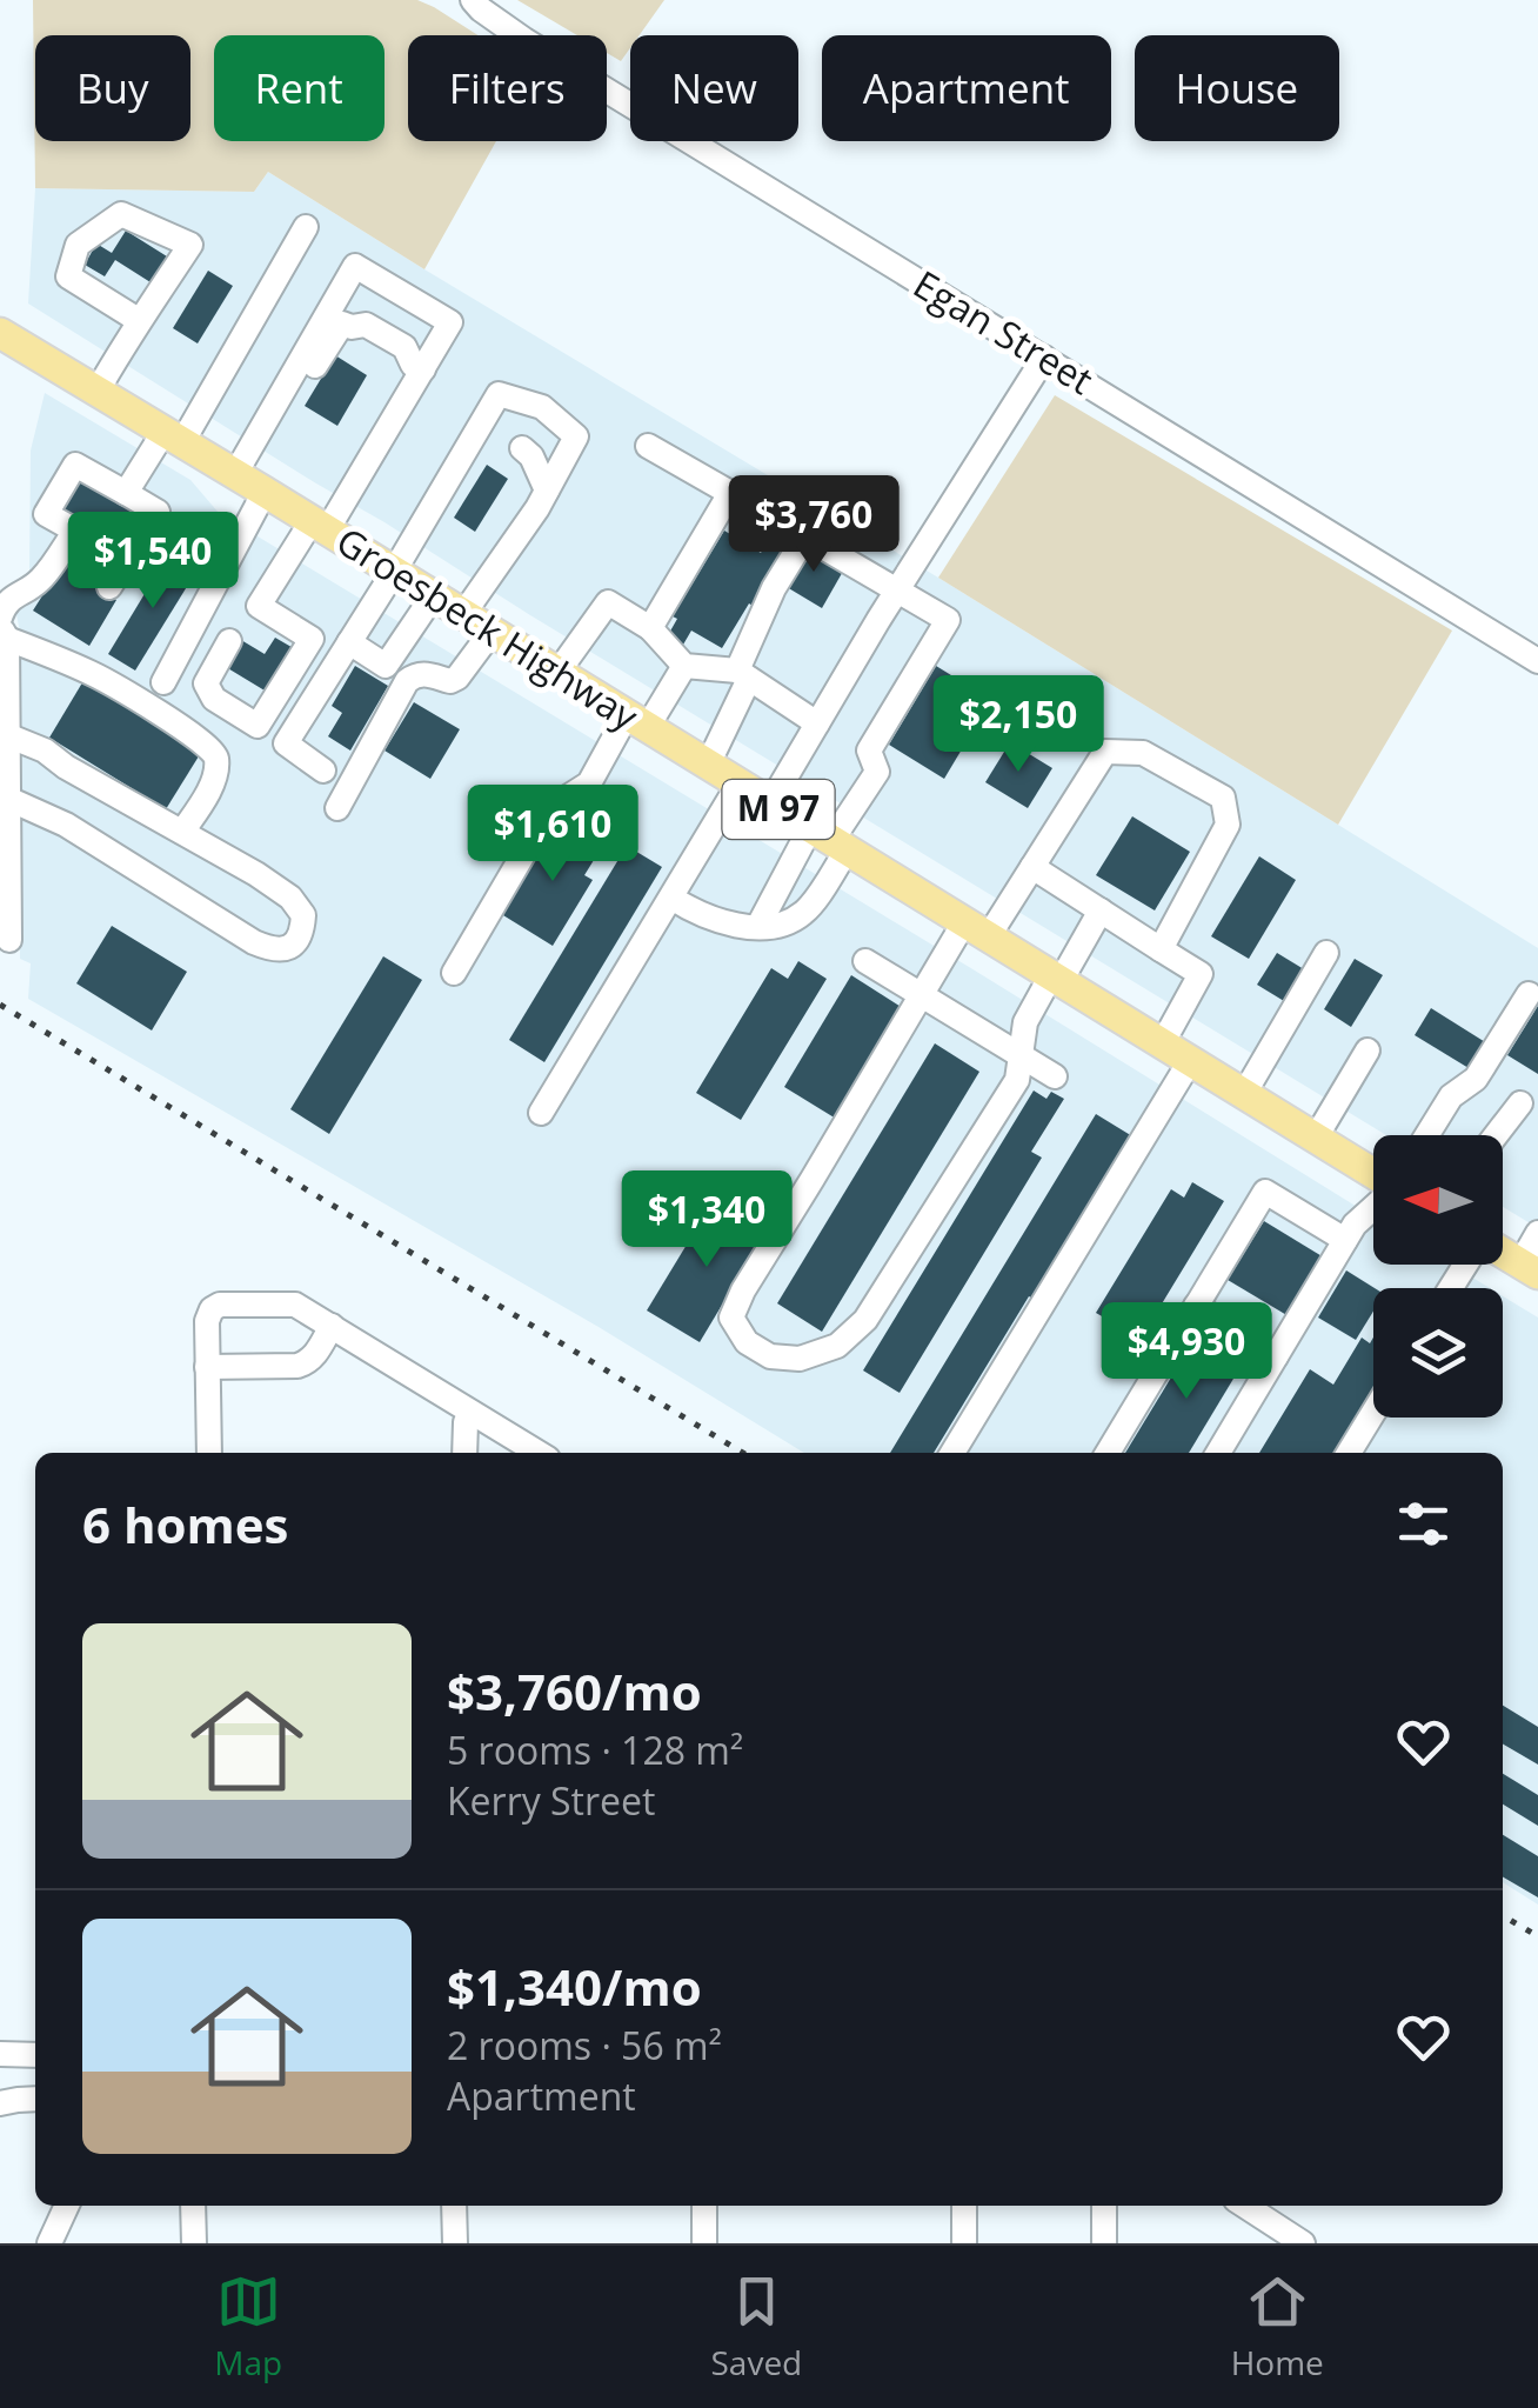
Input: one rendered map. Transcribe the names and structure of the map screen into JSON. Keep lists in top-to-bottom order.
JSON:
{
  "streets": {
    "main road": ["Groesbeck Highway", "M 97"],
    "street": ["Egan Street"]
  },
  "north": "left",
  "page": {
    "chip": [
      "Buy",
      "Rent",
      "Filters",
      "New",
      "Apartment",
      "House"
    ],
    "price": [
      "$3,760",
      "$1,540",
      "$2,150",
      "$1,610",
      "$1,340",
      "$4,930"
    ],
    "heading": "6 homes",
    "list": [
      {
        "name": "$3,760/mo",
        "note": "5 rooms · 128 m² · Kerry Street"
      },
      {
        "name": "$1,340/mo",
        "note": "2 rooms · 56 m² · Apartment"
      }
    ],
    "tabs": ["Map", "Saved", "Home"]
  }
}
